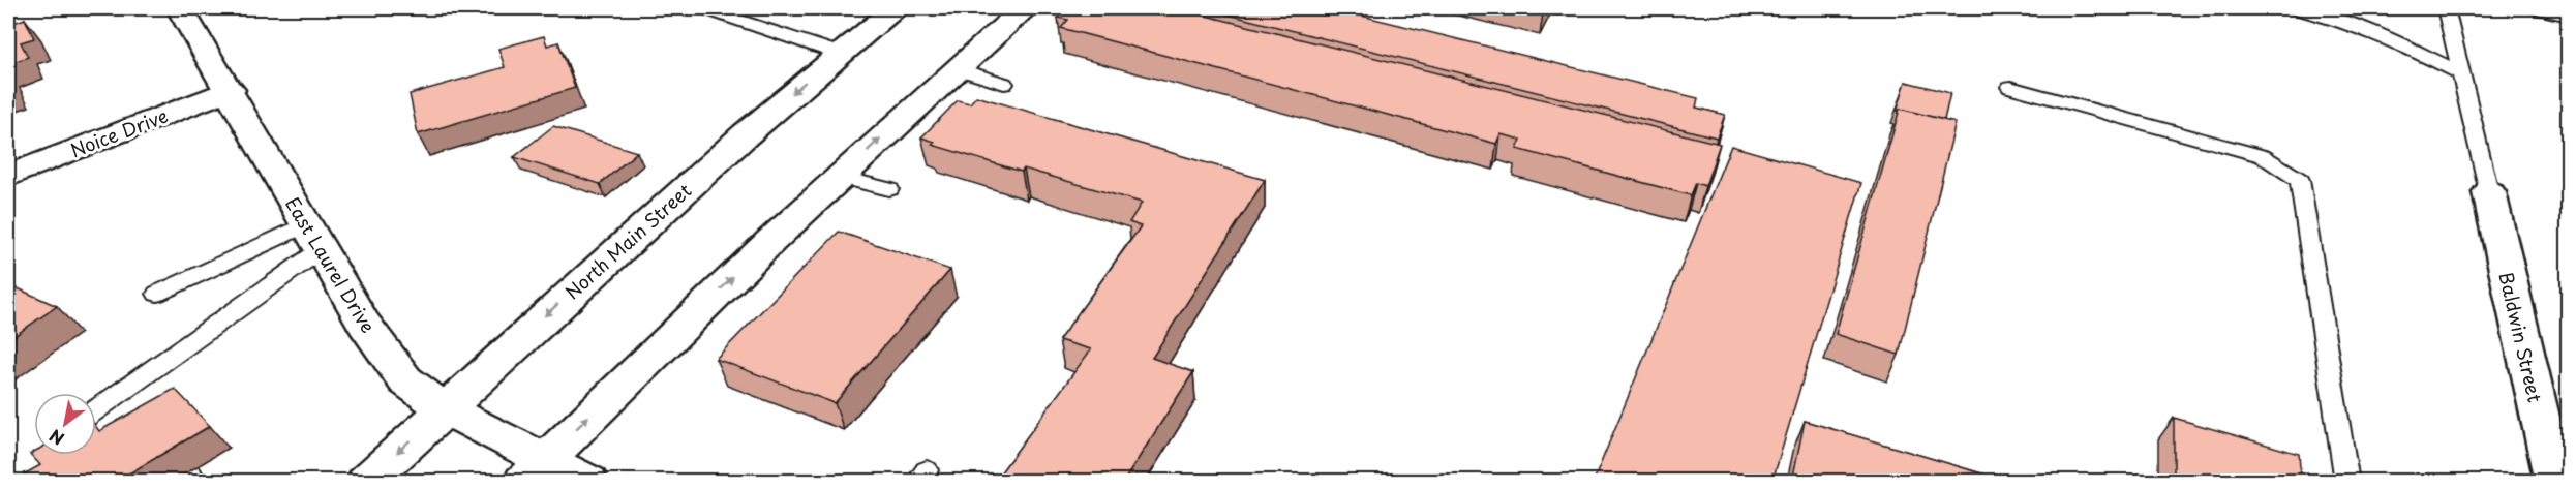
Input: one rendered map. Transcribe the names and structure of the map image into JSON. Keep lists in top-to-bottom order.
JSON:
{
  "streets": {
    "main road": [
      "Noice Drive",
      "North Main Street",
      "East Laurel Drive",
      "Baldwin Street"
    ]
  },
  "crossings": [
    ["Noice Drive", "East Laurel Drive"],
    ["North Main Street", "East Laurel Drive"]
  ],
  "north": "bottom left"
}
